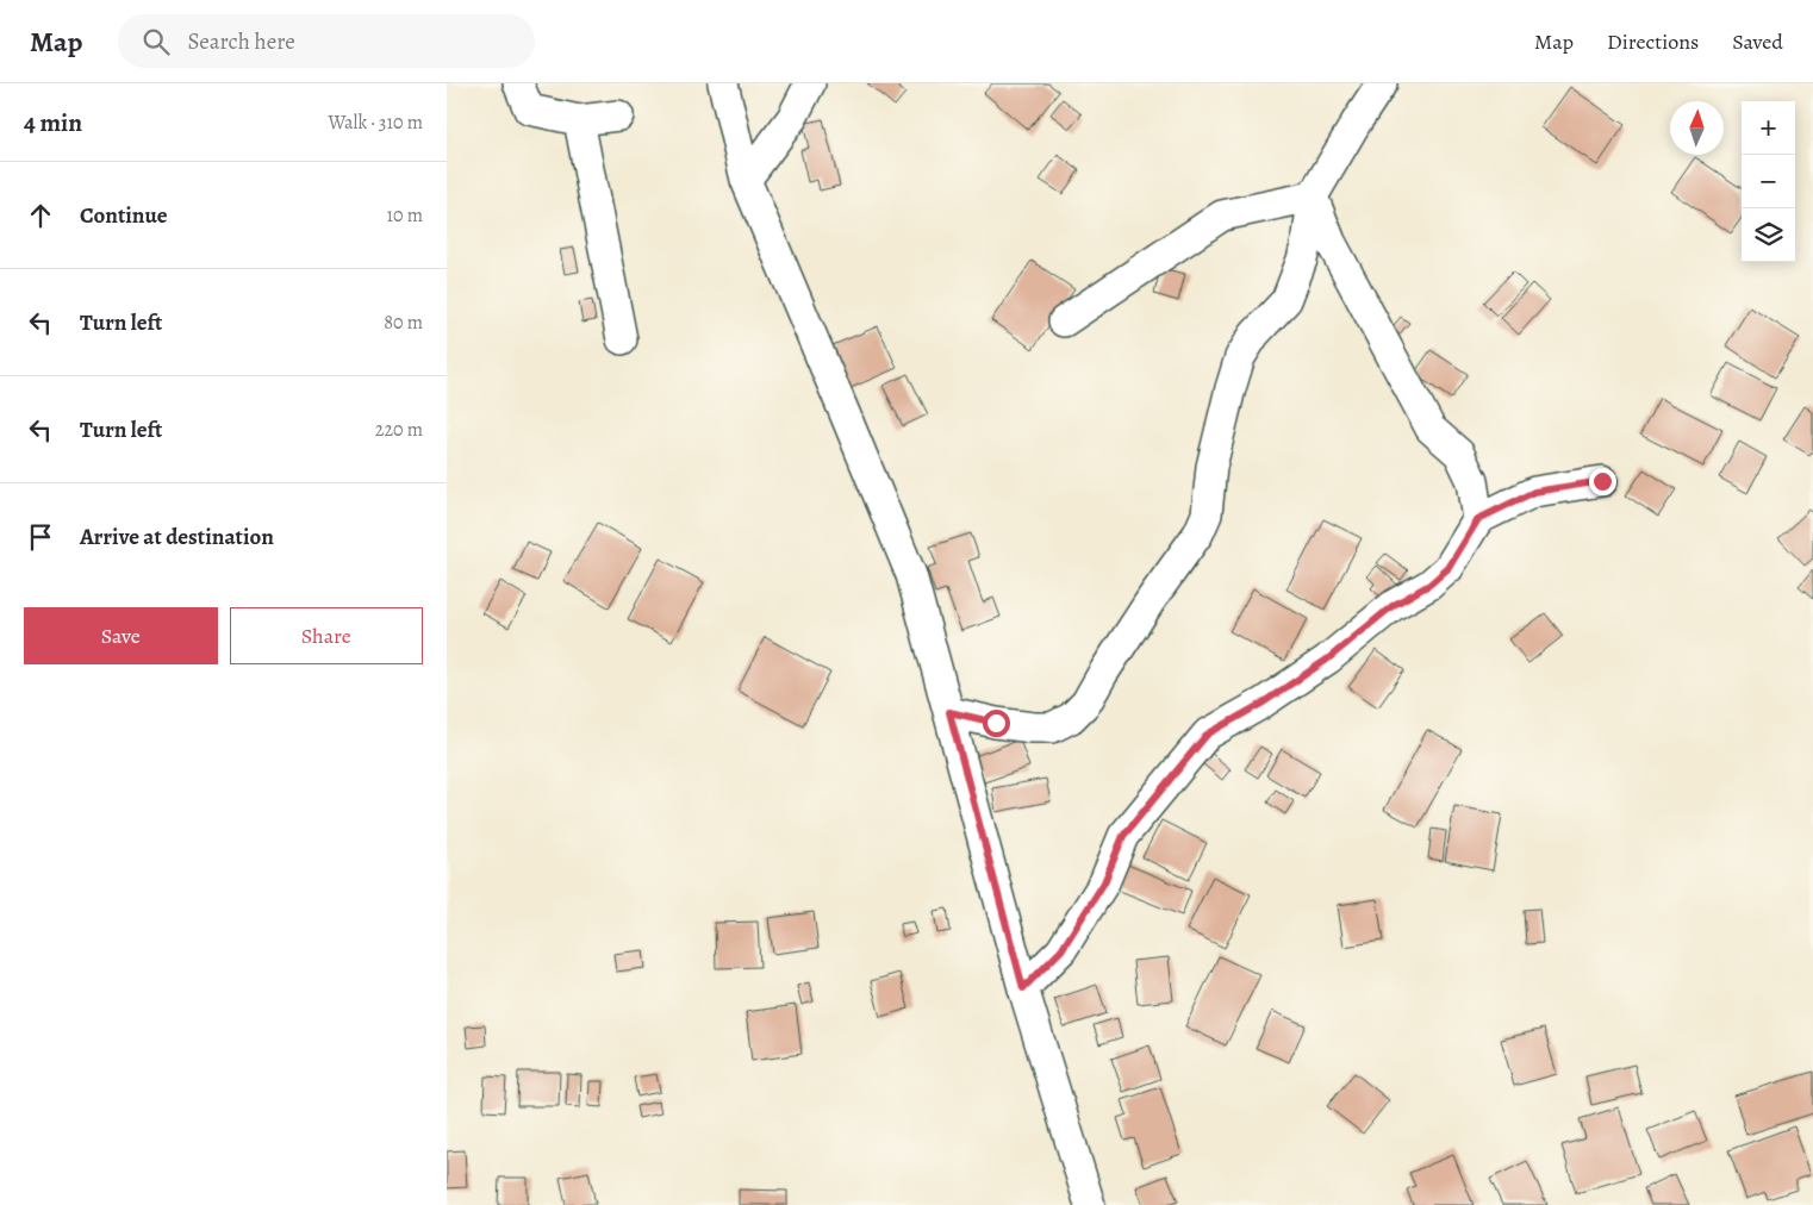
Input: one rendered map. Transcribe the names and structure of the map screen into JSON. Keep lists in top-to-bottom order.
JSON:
{
  "north": "top",
  "page": {
    "header": "Map",
    "search": "Search here",
    "nav": ["Map", "Directions", "Saved"],
    "heading": ["4 min", "Walk · 310 m"],
    "map_buttons": ["+", "−"],
    "list": [
      ["Continue", "10 m"],
      ["Turn left", "80 m"],
      ["Turn left", "220 m"],
      "Arrive at destination"
    ],
    "buttons": ["Save", "Share"]
  }
}
